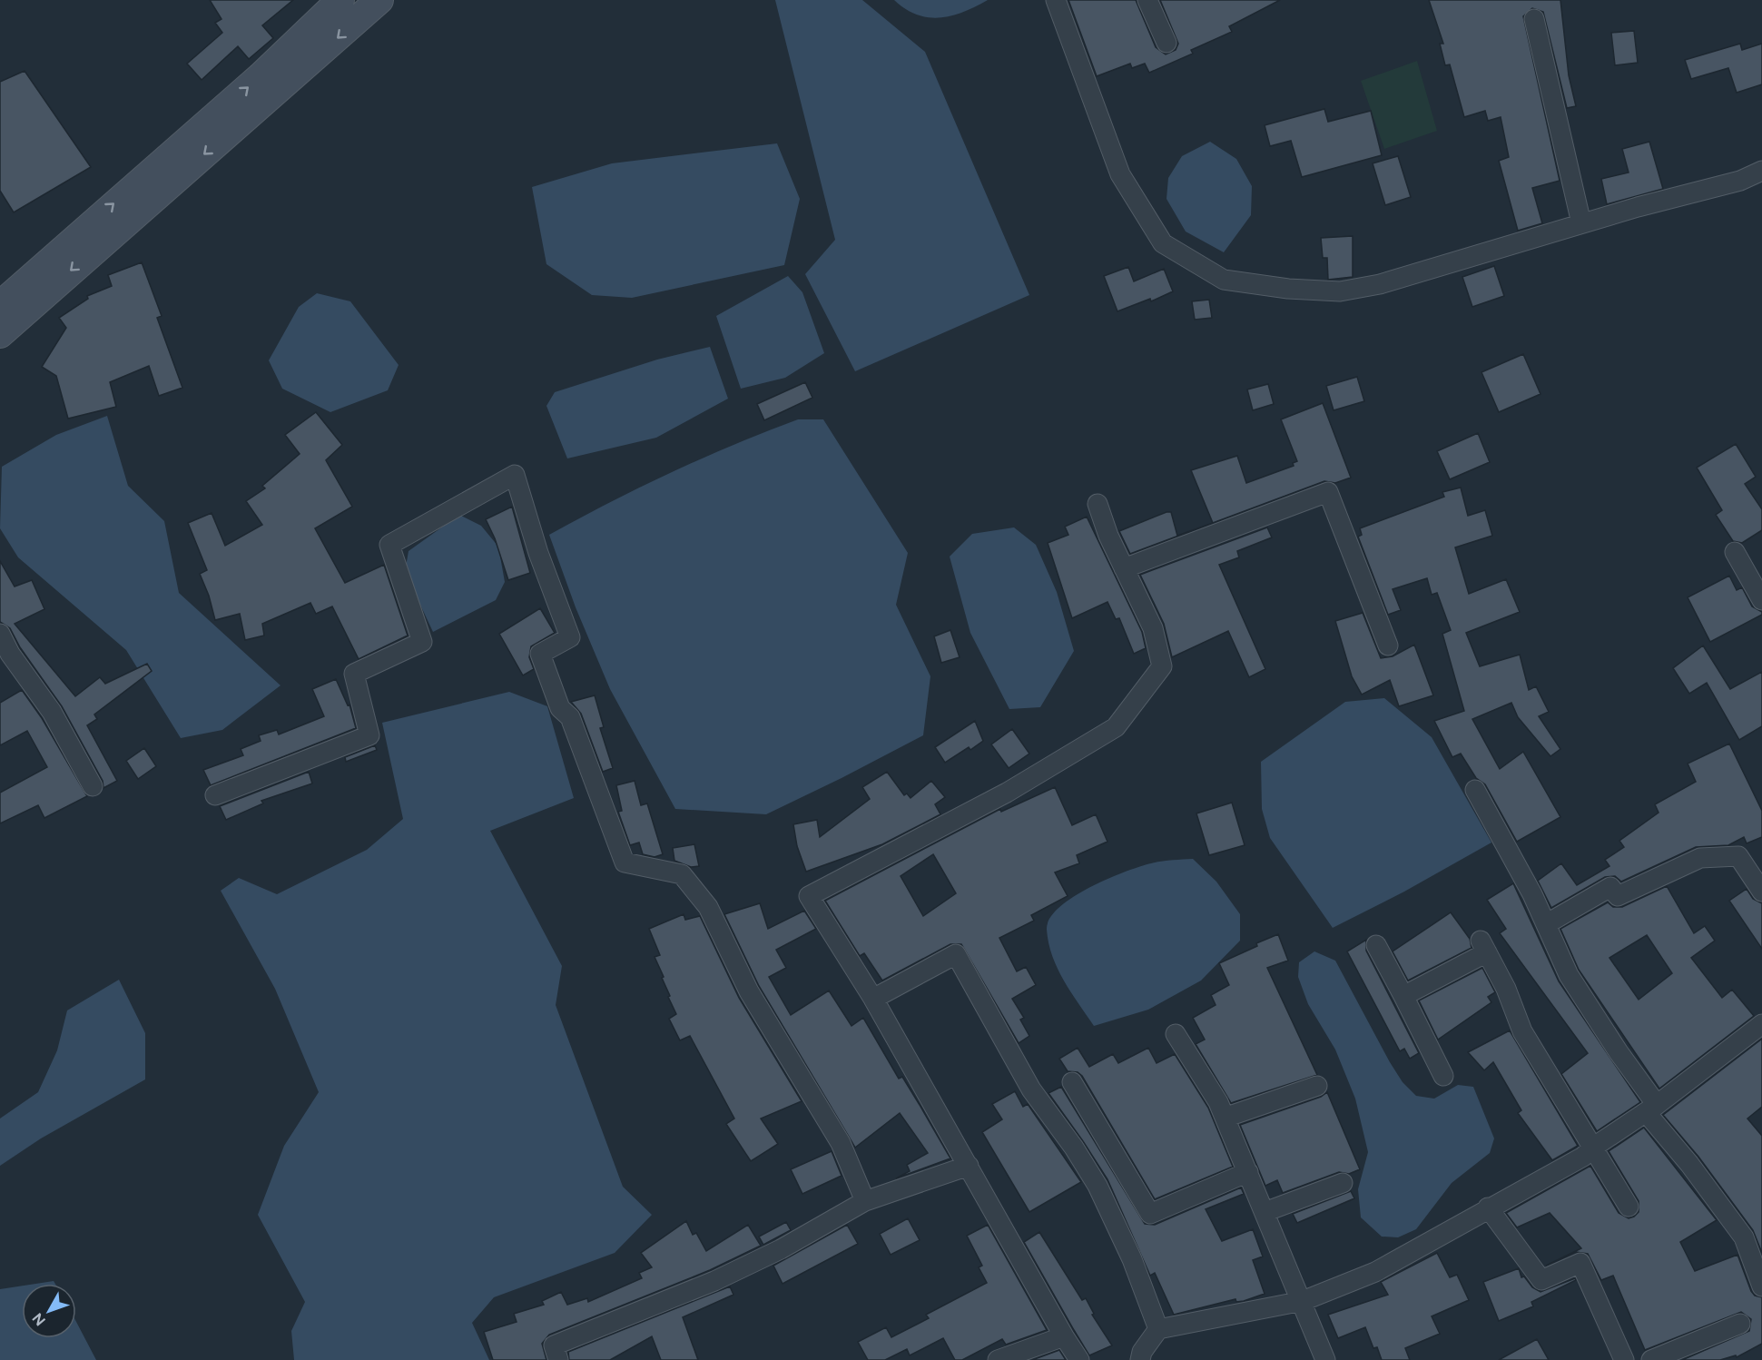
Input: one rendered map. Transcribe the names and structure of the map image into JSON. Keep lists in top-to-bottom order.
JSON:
{
  "north": "bottom left"
}
